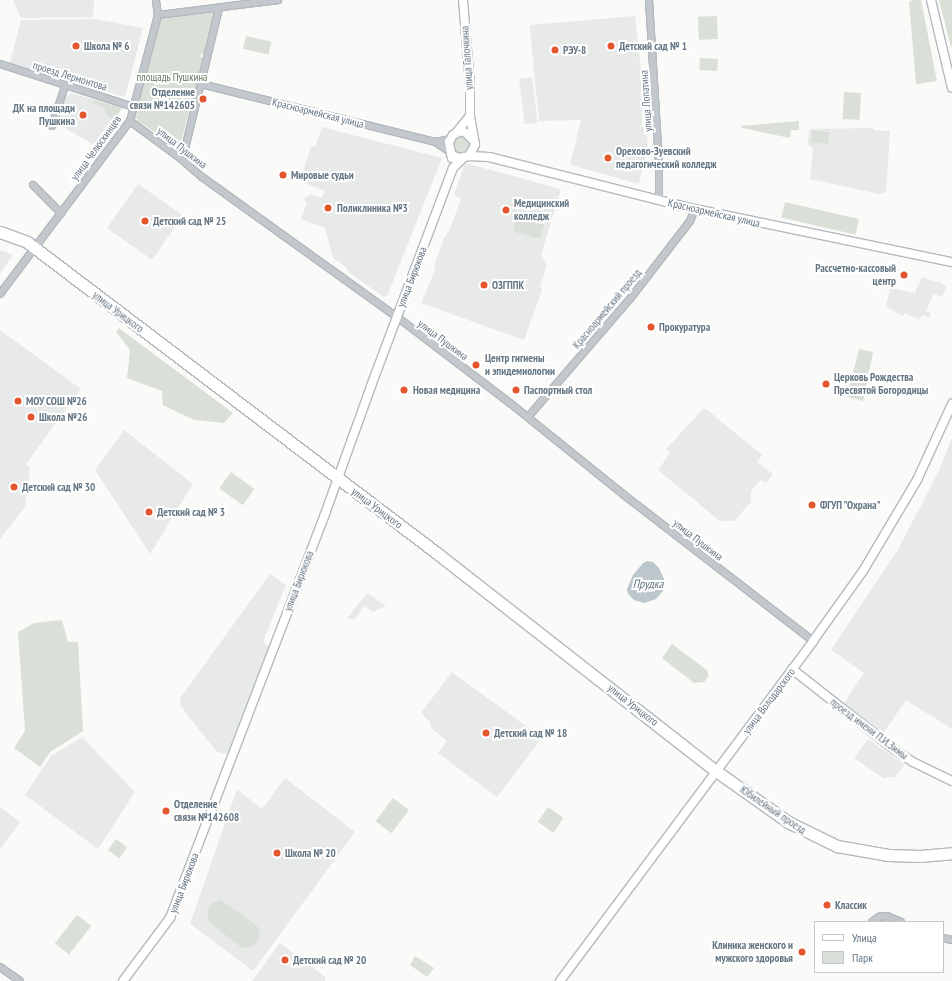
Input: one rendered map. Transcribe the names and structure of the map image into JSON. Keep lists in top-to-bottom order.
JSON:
{
  "streets": {
    "highway": ["улица Урицкого", "Юбилейный проезд"],
    "street": [
      "улица Галочкина",
      "проезд Лермонтова",
      "улица Лопатина",
      "Красноармейская улица",
      "улица Челюскинцев",
      "улица Пушкина",
      "улица Бирюкова",
      "Красноармейский проезд",
      "улица Володарского",
      "проезд имени П.И.Зимы"
    ]
  },
  "crossings": [
    ["проезд Лермонтова", "улица Челюскинцев"],
    ["улица Лопатина", "Красноармейская улица"],
    ["Красноармейская улица", "Красноармейский проезд"],
    ["улица Челюскинцев", "улица Пушкина"],
    ["улица Челюскинцев", "улица Урицкого"],
    ["улица Пушкина", "улица Бирюкова"],
    ["улица Пушкина", "Красноармейский проезд"],
    ["улица Пушкина", "улица Володарского"],
    ["улица Бирюкова", "улица Урицкого"],
    ["улица Урицкого", "улица Володарского"],
    ["улица Урицкого", "Юбилейный проезд"],
    ["улица Володарского", "проезд имени П.И.Зимы"],
    ["улица Володарского", "Юбилейный проезд"]
  ],
  "water": ["Прудка"],
  "parks": ["площадь Пушкина"],
  "places": [
    "Школа № 6",
    "Детский сад № 1",
    "РЭУ-8",
    "Отделение связи №142605",
    "ДК на площади Пушкина",
    "Орехово-Зуевский педагогический колледж",
    "Мировые судьи",
    "Поликлиника №3",
    "Медицинский колледж",
    "Детский сад № 25",
    "Рассчетно-кассовый центр",
    "ОЗГППК",
    "Прокуратура",
    "Центр гигиены и эпидемиологии",
    "Церковь Рождества Пресвятой Богородицы",
    "Новая медицина",
    "Паспортный стол",
    "МОУ СОШ №26",
    "Школа №26",
    "Детский сад № 30",
    "ФГУП \"Охрана\"",
    "Детский сад № 3",
    "Детский сад № 18",
    "Отделение связи №142608",
    "Школа № 20",
    "Классик",
    "Клиника женского и мужского здоровья",
    "Детский сад № 20"
  ],
  "legend": ["Улица", "Парк"]
}
